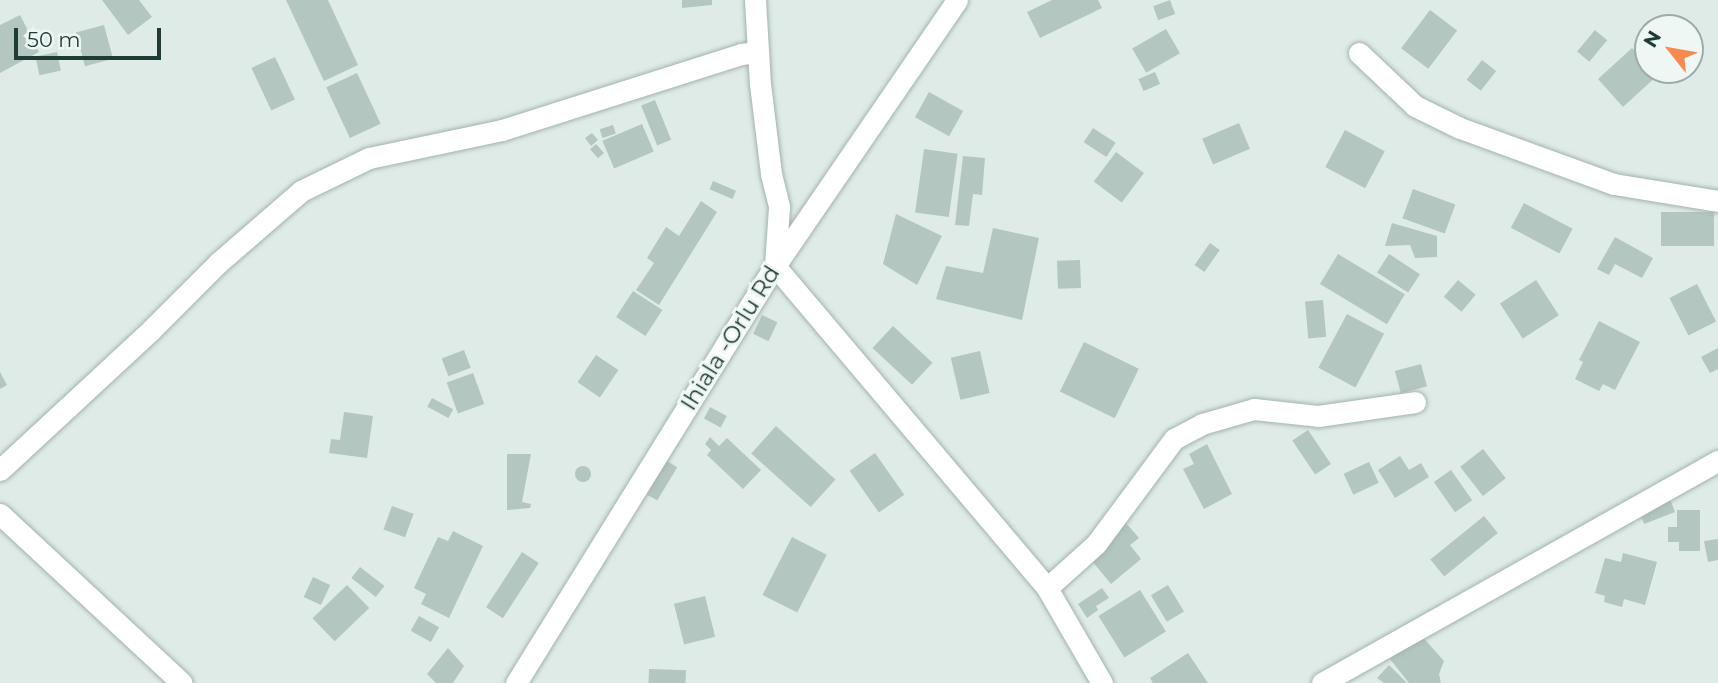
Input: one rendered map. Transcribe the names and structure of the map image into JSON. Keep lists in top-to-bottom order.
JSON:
{
  "streets": {
    "street": ["Ihiala -Orlu Rd"]
  },
  "scale_bar": "50 m",
  "north": "top left"
}
